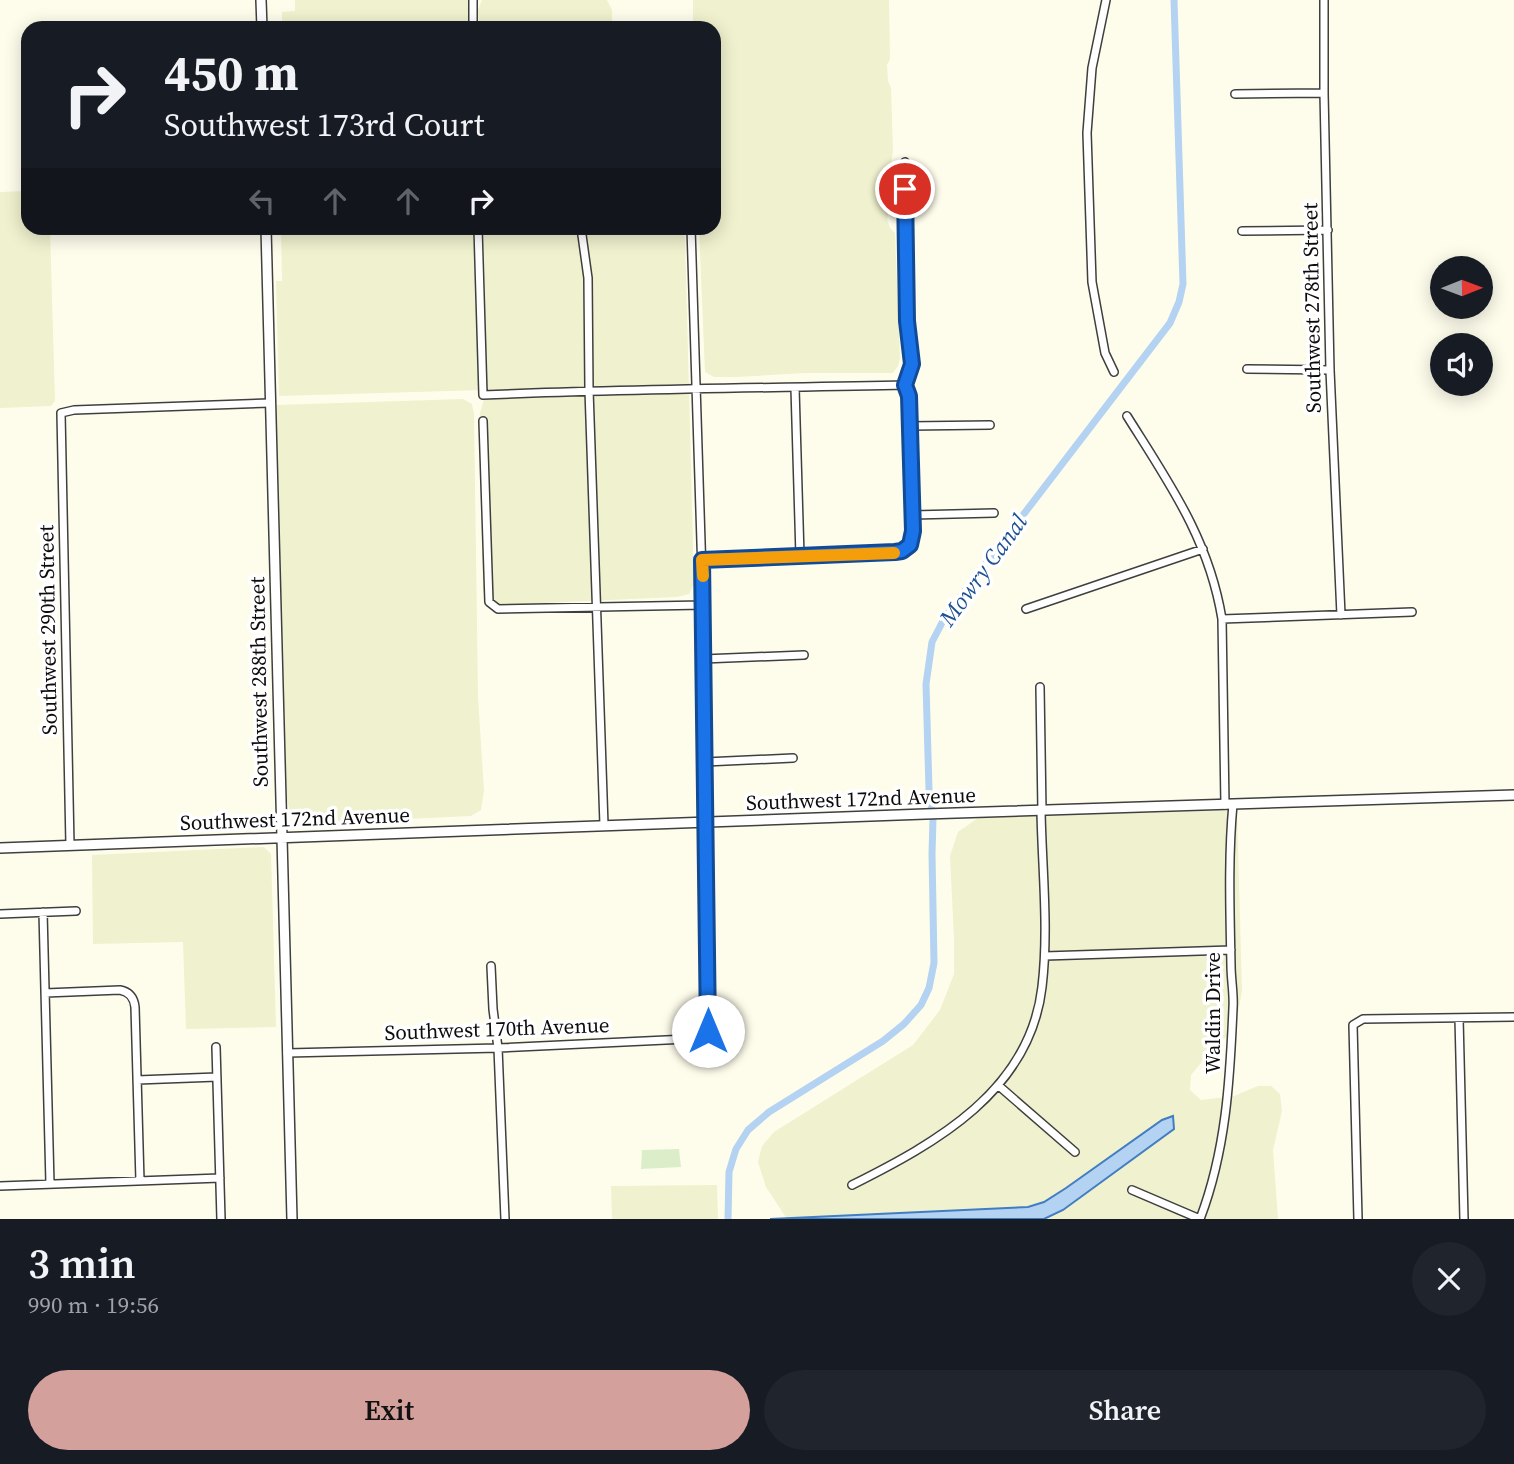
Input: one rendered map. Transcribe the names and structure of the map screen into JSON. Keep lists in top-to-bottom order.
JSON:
{
  "streets": {
    "street": [
      "Southwest 278th Street",
      "Southwest 290th Street",
      "Southwest 288th Street",
      "Southwest 172nd Avenue",
      "Waldin Drive",
      "Southwest 170th Avenue"
    ]
  },
  "crossings": [
    ["Southwest 290th Street", "Southwest 288th Street"],
    ["Southwest 290th Street", "Southwest 172nd Avenue"],
    ["Southwest 288th Street", "Southwest 172nd Avenue"],
    ["Southwest 288th Street", "Southwest 170th Avenue"],
    ["Southwest 172nd Avenue", "Waldin Drive"],
    ["Southwest 172nd Avenue", "Southwest 170th Avenue"]
  ],
  "water": ["Mowry Canal"],
  "north": "right",
  "page": {
    "turn": ["450 m", "Southwest 173rd Court"],
    "heading": ["3 min", "990 m · 19:56"],
    "buttons": ["Exit", "Share"]
  }
}
